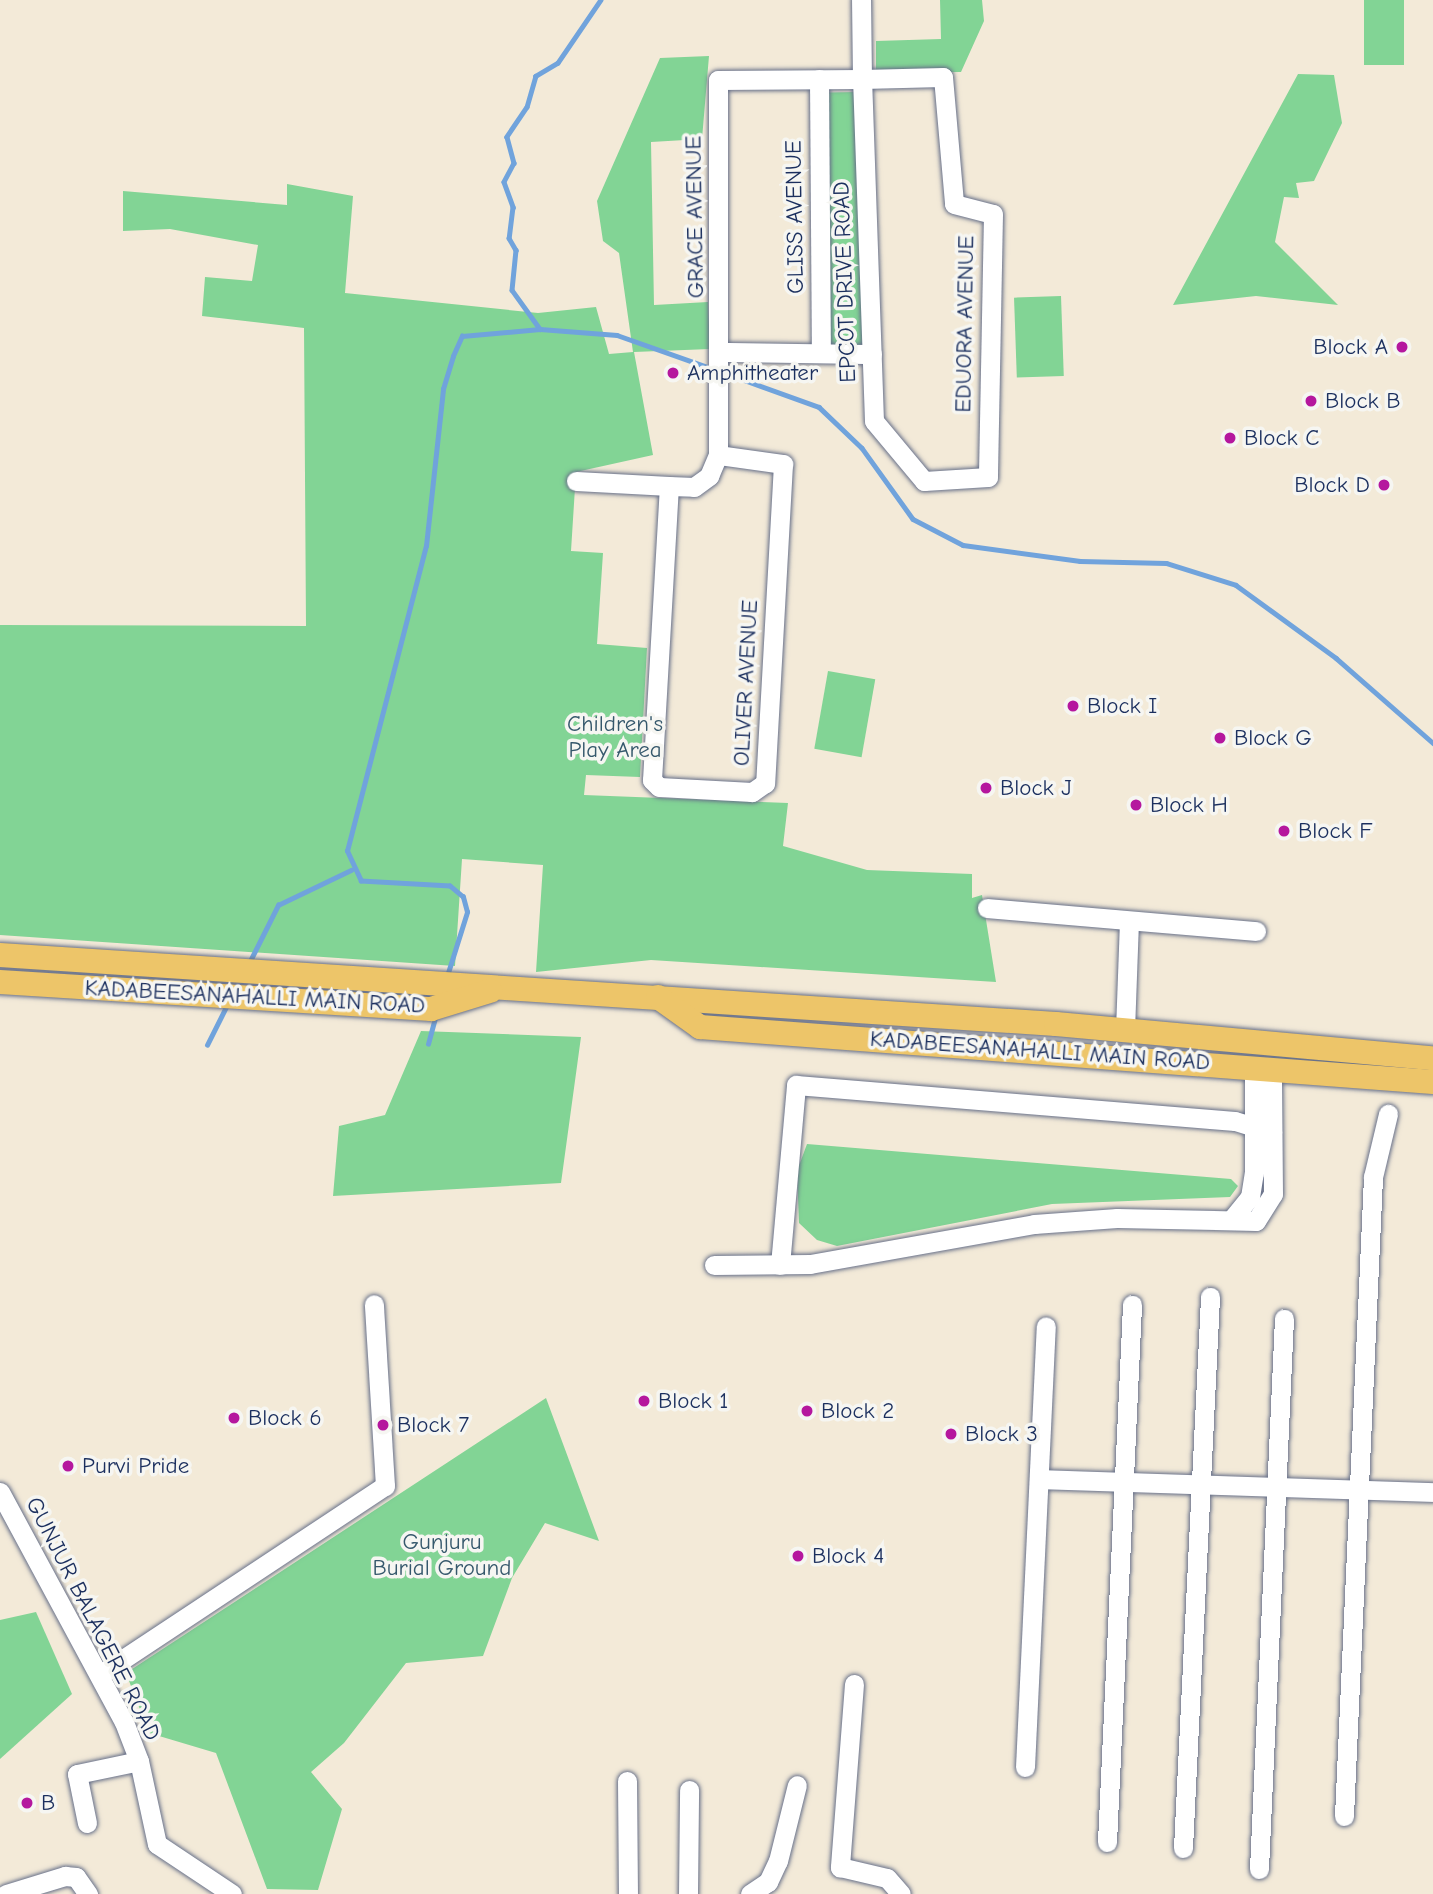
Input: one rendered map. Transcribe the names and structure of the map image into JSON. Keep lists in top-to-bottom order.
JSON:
{
  "streets": {
    "main road": ["KADABEESANAHALLI MAIN ROAD"],
    "street": [
      "GRACE AVENUE",
      "GLISS AVENUE",
      "EPCOT DRIVE ROAD",
      "EDUORA AVENUE",
      "OLIVER AVENUE",
      "GUNJUR BALAGERE ROAD"
    ]
  },
  "crossings": [
    ["GRACE AVENUE", "GLISS AVENUE"],
    ["GRACE AVENUE", "OLIVER AVENUE"],
    ["EPCOT DRIVE ROAD", "EDUORA AVENUE"]
  ],
  "parks": ["Children's Play Area", "Gunjuru Burial Ground"],
  "places": [
    "Block A",
    "Amphitheater",
    "Block B",
    "Block C",
    "Block D",
    "Block I",
    "Block G",
    "Block J",
    "Block H",
    "Block F",
    "Block 1",
    "Block 2",
    "Block 6",
    "Block 7",
    "Block 3",
    "Purvi Pride",
    "Block 4",
    "B"
  ]
}
